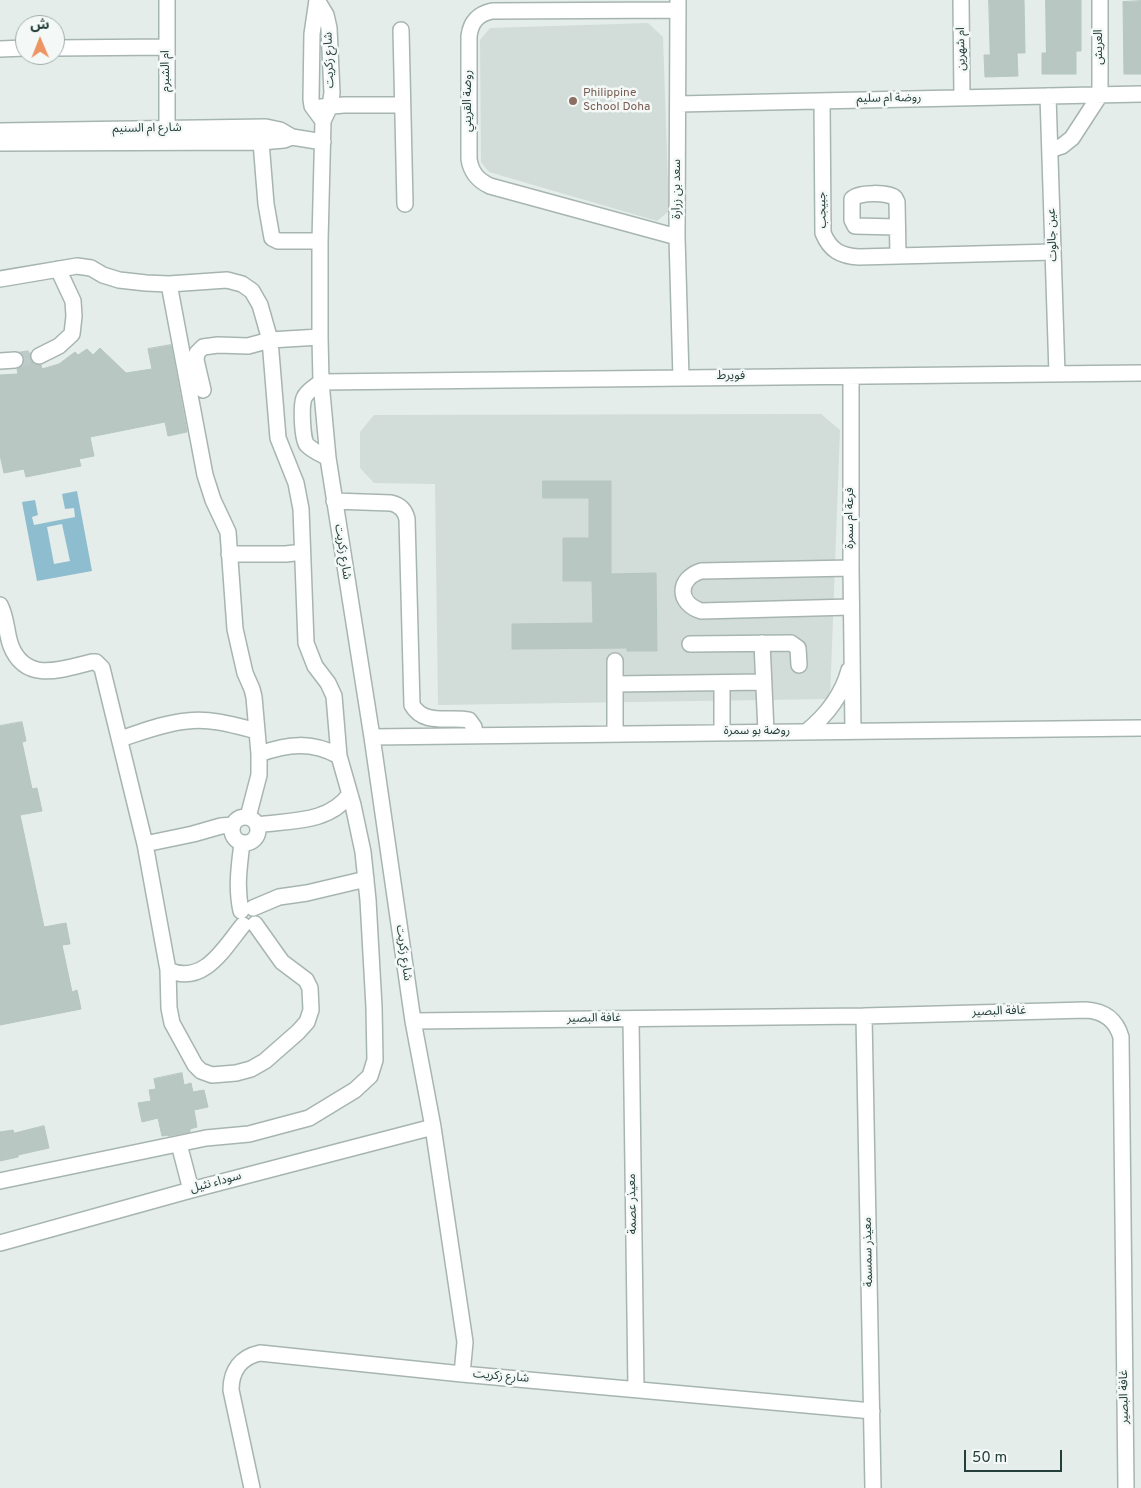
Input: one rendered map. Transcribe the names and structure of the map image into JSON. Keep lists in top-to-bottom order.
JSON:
{
  "streets": {
    "street": [
      "العريش",
      "ام شهرين",
      "شارع زكريت",
      "ام الشبرم",
      "روضة ام سليم",
      "روضة القريني",
      "شارع ام السنيم",
      "سعد بن زرارة",
      "جبيجب",
      "عين جالوت",
      "فويرط",
      "فرعة ام سمرة",
      "روضة بو سمرة",
      "غافة البصير",
      "سوداء نثيل",
      "معيذر عصمة",
      "معيذر سمسمة"
    ]
  },
  "crossings": [
    ["العريش", "روضة ام سليم"],
    ["ام شهرين", "روضة ام سليم"],
    ["شارع زكريت", "شارع ام السنيم"],
    ["شارع زكريت", "فويرط"],
    ["شارع زكريت", "روضة بو سمرة"],
    ["شارع زكريت", "غافة البصير"],
    ["شارع زكريت", "سوداء نثيل"],
    ["شارع زكريت", "معيذر عصمة"],
    ["شارع زكريت", "معيذر سمسمة"],
    ["ام الشبرم", "شارع ام السنيم"],
    ["روضة ام سليم", "سعد بن زرارة"],
    ["روضة ام سليم", "جبيجب"],
    ["روضة ام سليم", "عين جالوت"],
    ["روضة القريني", "سعد بن زرارة"],
    ["سعد بن زرارة", "فويرط"],
    ["جبيجب", "عين جالوت"],
    ["عين جالوت", "فويرط"],
    ["فويرط", "فرعة ام سمرة"],
    ["فرعة ام سمرة", "روضة بو سمرة"],
    ["غافة البصير", "معيذر عصمة"],
    ["غافة البصير", "معيذر سمسمة"]
  ],
  "places": ["Philippine School Doha"],
  "scale_bar": "50 m",
  "north": "top"
}
